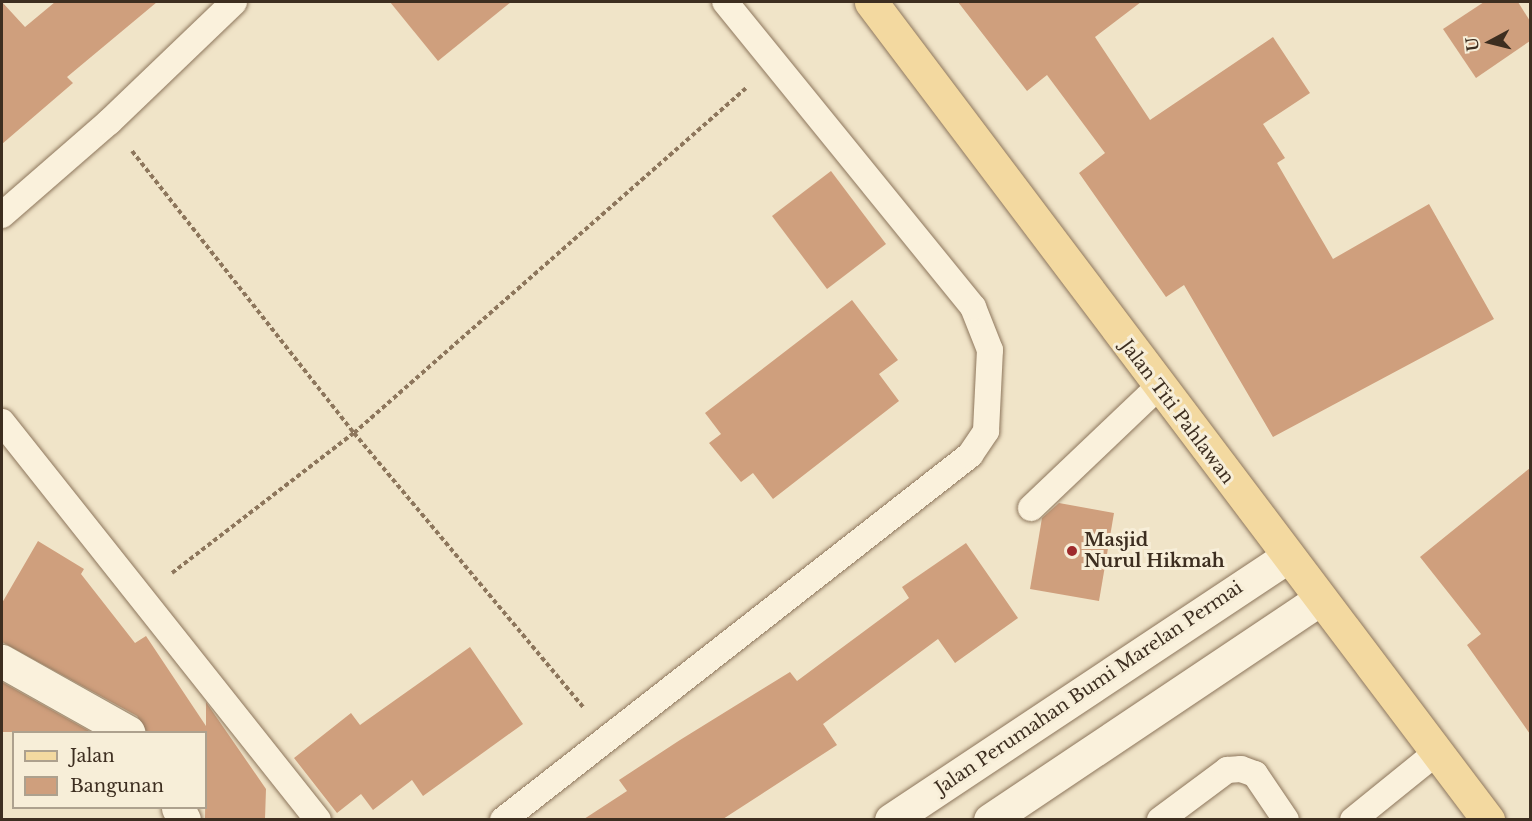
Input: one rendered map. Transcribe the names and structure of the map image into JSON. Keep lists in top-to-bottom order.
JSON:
{
  "streets": {
    "main road": ["Jalan Titi Pahlawan"],
    "street": ["Jalan Perumahan Bumi Marelan Permai"]
  },
  "crossings": [
    ["Jalan Titi Pahlawan", "Jalan Perumahan Bumi Marelan Permai"]
  ],
  "places": ["Masjid Nurul Hikmah"],
  "legend": ["Jalan", "Bangunan"],
  "north": "left"
}
